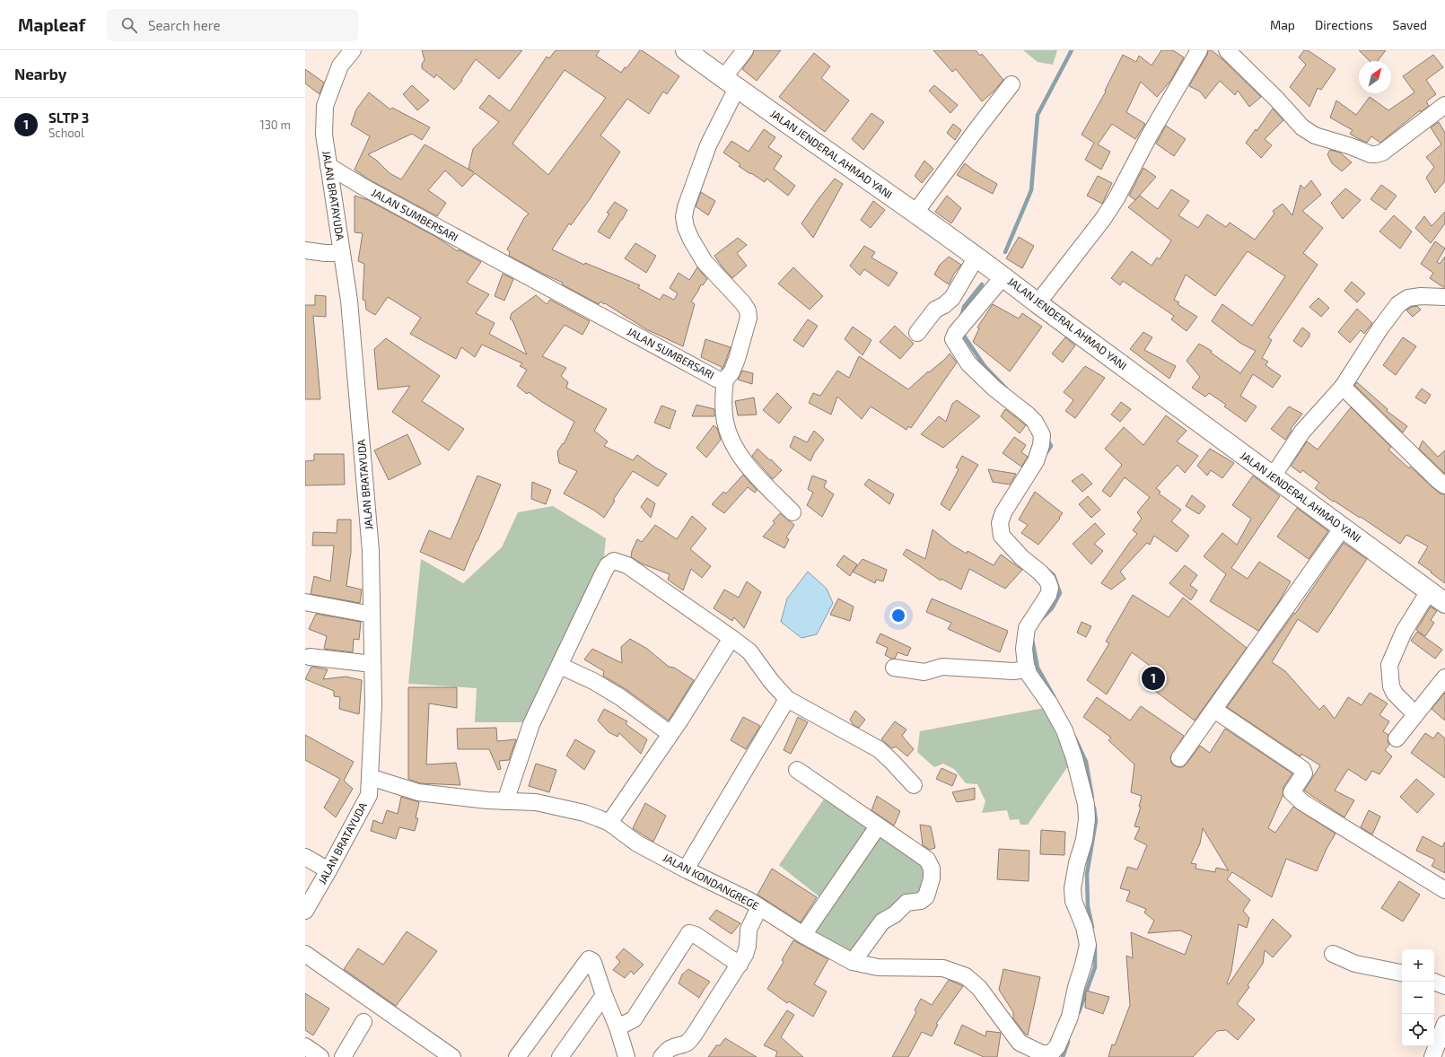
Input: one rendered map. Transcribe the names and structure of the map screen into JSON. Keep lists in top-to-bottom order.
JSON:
{
  "streets": {
    "main road": ["JALAN JENDERAL AHMAD YANI"],
    "street": ["JALAN BRATAYUDA", "JALAN SUMBERSARI", "JALAN KONDANGREGE"]
  },
  "crossings": [
    ["JALAN JENDERAL AHMAD YANI", "JALAN SUMBERSARI"],
    ["JALAN BRATAYUDA", "JALAN SUMBERSARI"],
    ["JALAN BRATAYUDA", "JALAN KONDANGREGE"]
  ],
  "north": "top right",
  "page": {
    "header": "Mapleaf",
    "search": "Search here",
    "nav": ["Map", "Directions", "Saved"],
    "heading": "Nearby",
    "list": [
      {
        "mark": "1",
        "name": "SLTP 3",
        "note": "School",
        "value": "130 m"
      }
    ],
    "pins": "1",
    "map_buttons": ["+", "−"]
  }
}
